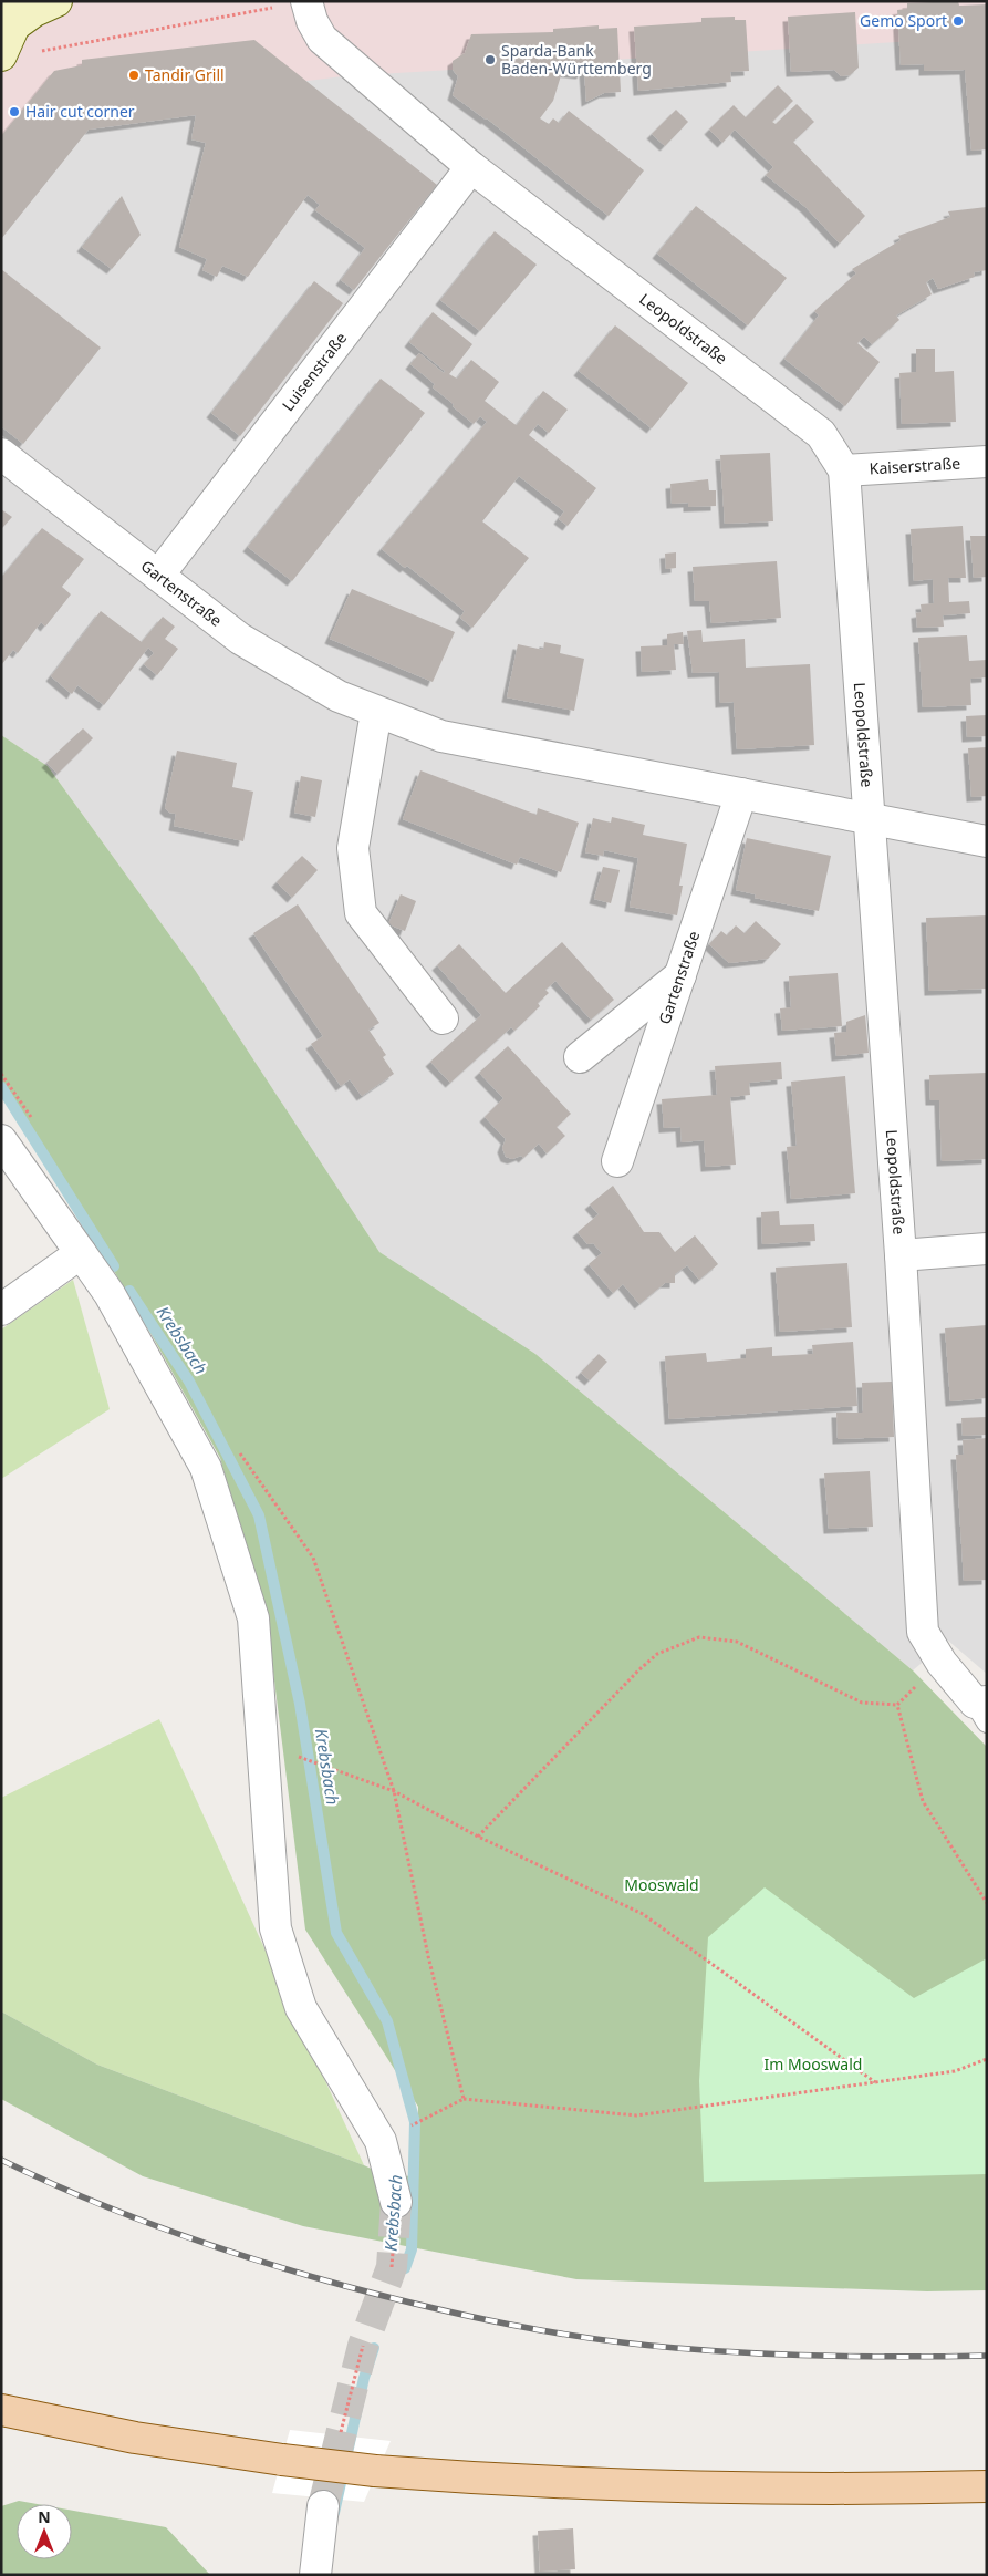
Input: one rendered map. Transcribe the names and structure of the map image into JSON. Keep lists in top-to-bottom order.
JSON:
{
  "streets": {
    "street": [
      "Leopoldstraße",
      "Luisenstraße",
      "Kaiserstraße",
      "Gartenstraße"
    ]
  },
  "crossings": [
    ["Leopoldstraße", "Luisenstraße"],
    ["Leopoldstraße", "Kaiserstraße"],
    ["Leopoldstraße", "Gartenstraße"],
    ["Luisenstraße", "Gartenstraße"]
  ],
  "water": ["Krebsbach"],
  "parks": ["Mooswald", "Im Mooswald"],
  "places": [
    "Gemo Sport",
    "Sparda-Bank Baden-Württemberg",
    "Tandir Grill",
    "Hair cut corner"
  ],
  "north": "top"
}
